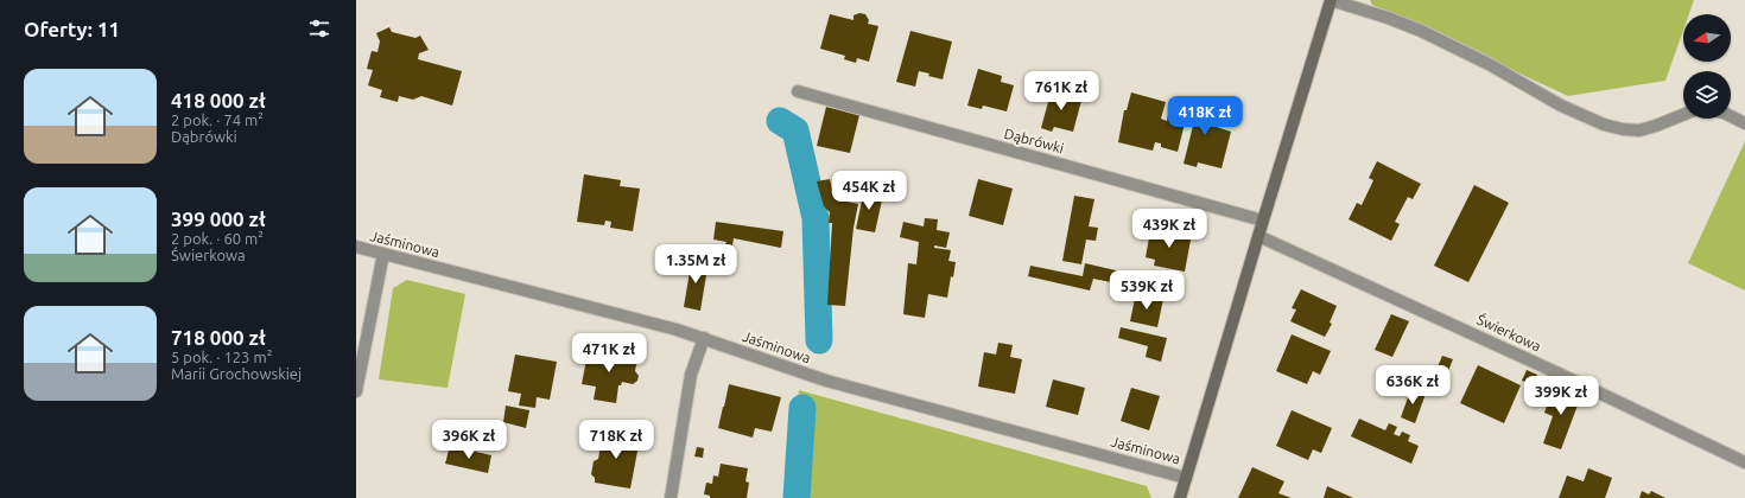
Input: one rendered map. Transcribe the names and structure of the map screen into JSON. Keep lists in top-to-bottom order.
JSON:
{
  "streets": {
    "street": ["Dąbrówki", "Jaśminowa", "Świerkowa"]
  },
  "north": "left",
  "page": {
    "heading": "Oferty: 11",
    "list": [
      {
        "name": "418 000 zł",
        "note": "2 pok. · 74 m² · Dąbrówki"
      },
      {
        "name": "399 000 zł",
        "note": "2 pok. · 60 m² · Świerkowa"
      },
      {
        "name": "718 000 zł",
        "note": "5 pok. · 123 m² · Marii Grochowskiej"
      }
    ],
    "price": [
      "761K zł",
      "418K zł",
      "454K zł",
      "439K zł",
      "1.35M zł",
      "539K zł",
      "471K zł",
      "636K zł",
      "399K zł",
      "396K zł",
      "718K zł"
    ]
  }
}
